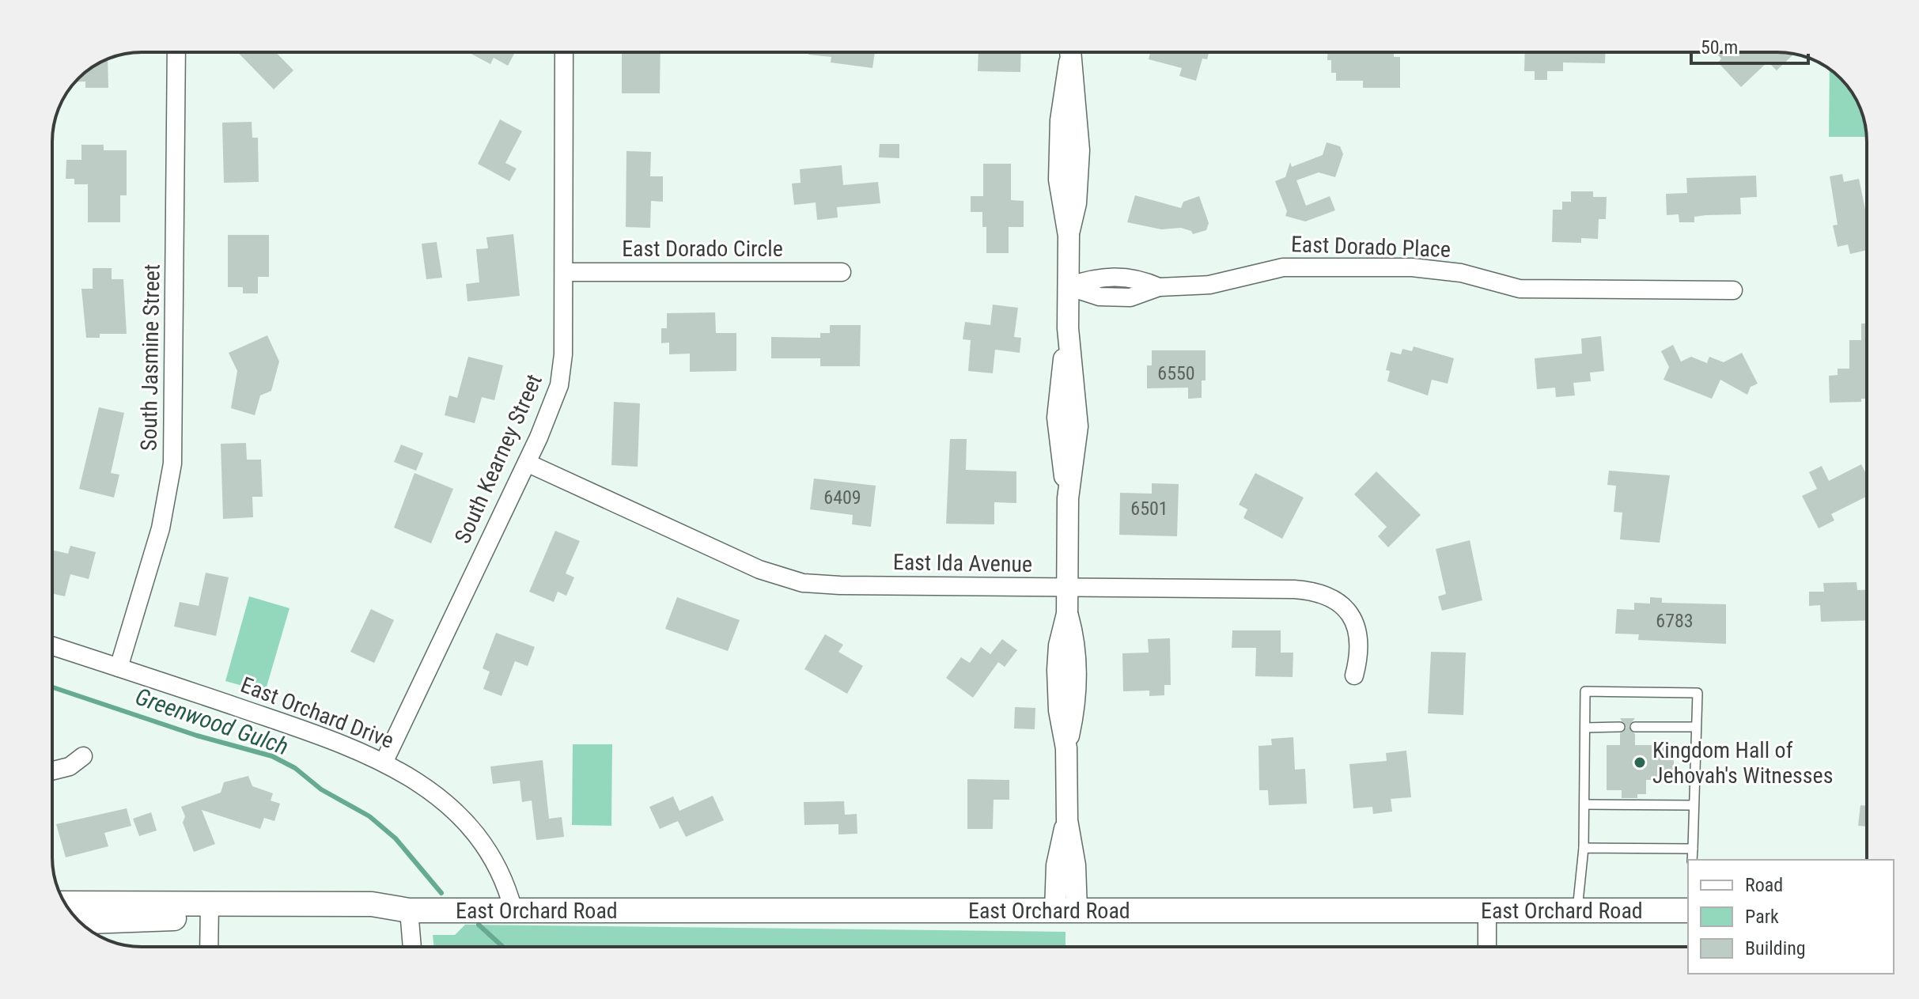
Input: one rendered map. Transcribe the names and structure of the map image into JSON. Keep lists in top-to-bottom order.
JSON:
{
  "streets": {
    "main road": ["East Orchard Road"],
    "street": [
      "East Dorado Place",
      "East Dorado Circle",
      "South Jasmine Street",
      "South Kearney Street",
      "East Ida Avenue",
      "East Orchard Drive"
    ]
  },
  "crossings": [
    ["East Dorado Circle", "South Kearney Street"],
    ["South Jasmine Street", "East Orchard Drive"],
    ["South Kearney Street", "East Ida Avenue"],
    ["South Kearney Street", "East Orchard Drive"],
    ["East Orchard Drive", "East Orchard Road"]
  ],
  "water": ["Greenwood Gulch"],
  "places": ["Kingdom Hall of Jehovah's Witnesses"],
  "house_numbers": [
    "6550",
    "6409",
    "6501",
    "6783"
  ],
  "legend": ["Road", "Park", "Building"],
  "scale_bar": "50 m"
}
